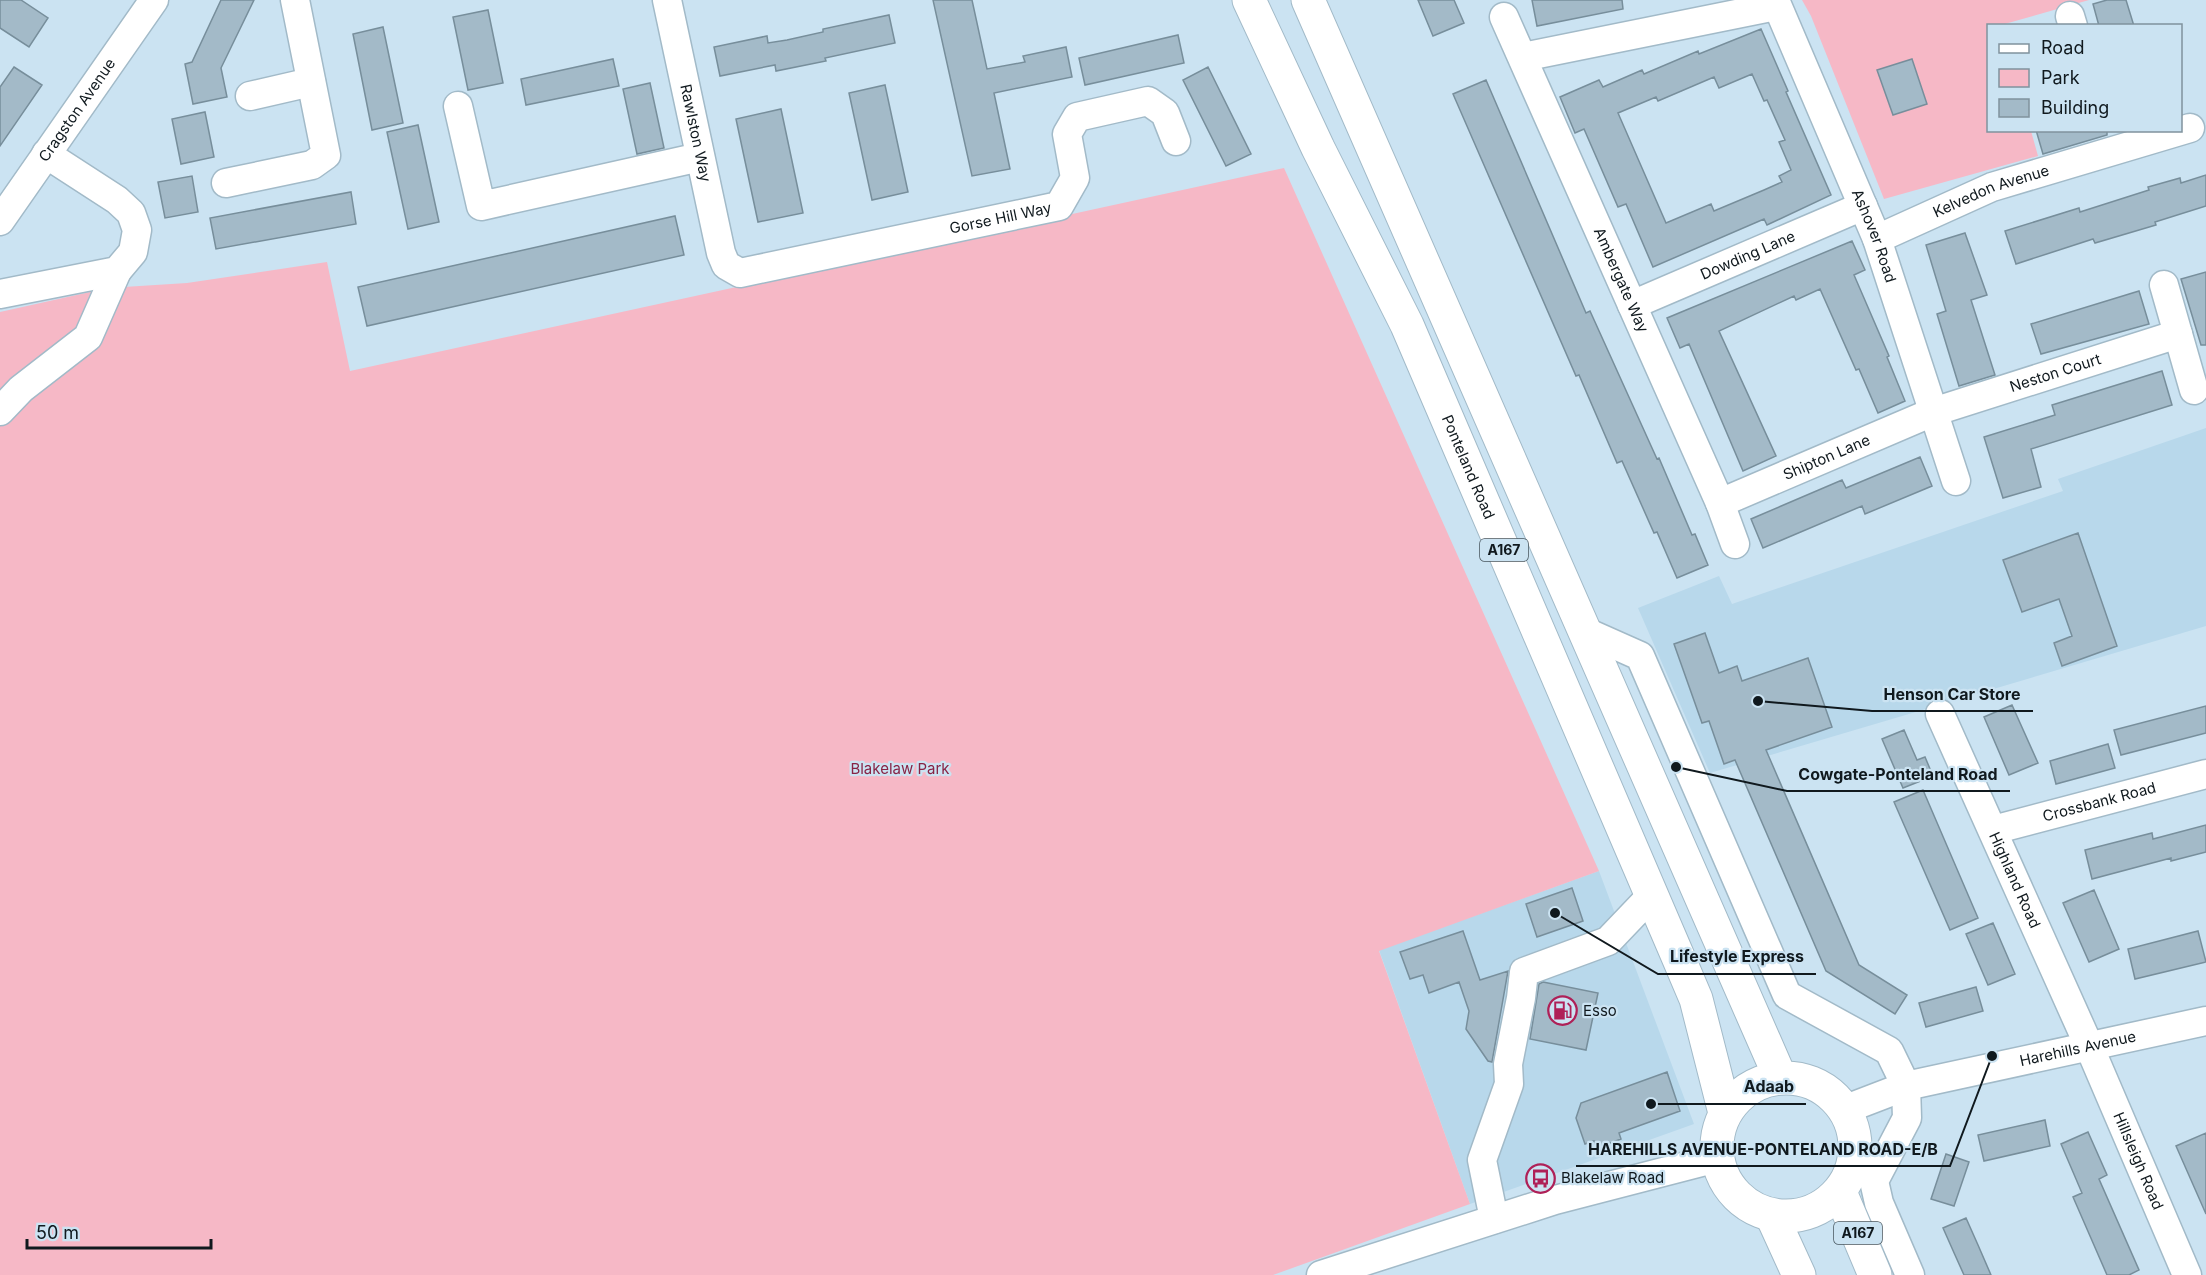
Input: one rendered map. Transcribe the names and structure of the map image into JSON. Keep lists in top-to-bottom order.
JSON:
{
  "streets": {
    "highway": ["Ponteland Road", "A167"],
    "street": [
      "Cragston Avenue",
      "Rawlston Way",
      "Kelvedon Avenue",
      "Gorse Hill Way",
      "Ashover Road",
      "Dowding Lane",
      "Ambergate Way",
      "Neston Court",
      "Shipton Lane",
      "Crossbank Road",
      "Highland Road",
      "Harehills Avenue",
      "Hillsleigh Road"
    ]
  },
  "crossings": [
    ["Rawlston Way", "Gorse Hill Way"],
    ["Kelvedon Avenue", "Ashover Road"],
    ["Ashover Road", "Dowding Lane"],
    ["Ashover Road", "Neston Court"],
    ["Ashover Road", "Shipton Lane"],
    ["Dowding Lane", "Ambergate Way"],
    ["Ambergate Way", "Shipton Lane"],
    ["Neston Court", "Shipton Lane"],
    ["Ponteland Road", "A167"],
    ["Ponteland Road", "Harehills Avenue"],
    ["A167", "Harehills Avenue"],
    ["Crossbank Road", "Highland Road"],
    ["Highland Road", "Harehills Avenue"],
    ["Highland Road", "Hillsleigh Road"],
    ["Harehills Avenue", "Hillsleigh Road"]
  ],
  "parks": ["Blakelaw Park"],
  "places": {
    "other": [
      "Henson Car Store",
      "Cowgate-Ponteland Road",
      "Lifestyle Express",
      "HAREHILLS AVENUE-PONTELAND ROAD-E/B",
      "Adaab"
    ],
    "fuel station": ["Esso"],
    "bus stop": ["Blakelaw Road"]
  },
  "legend": ["Road", "Park", "Building"],
  "scale_bar": "50 m"
}
